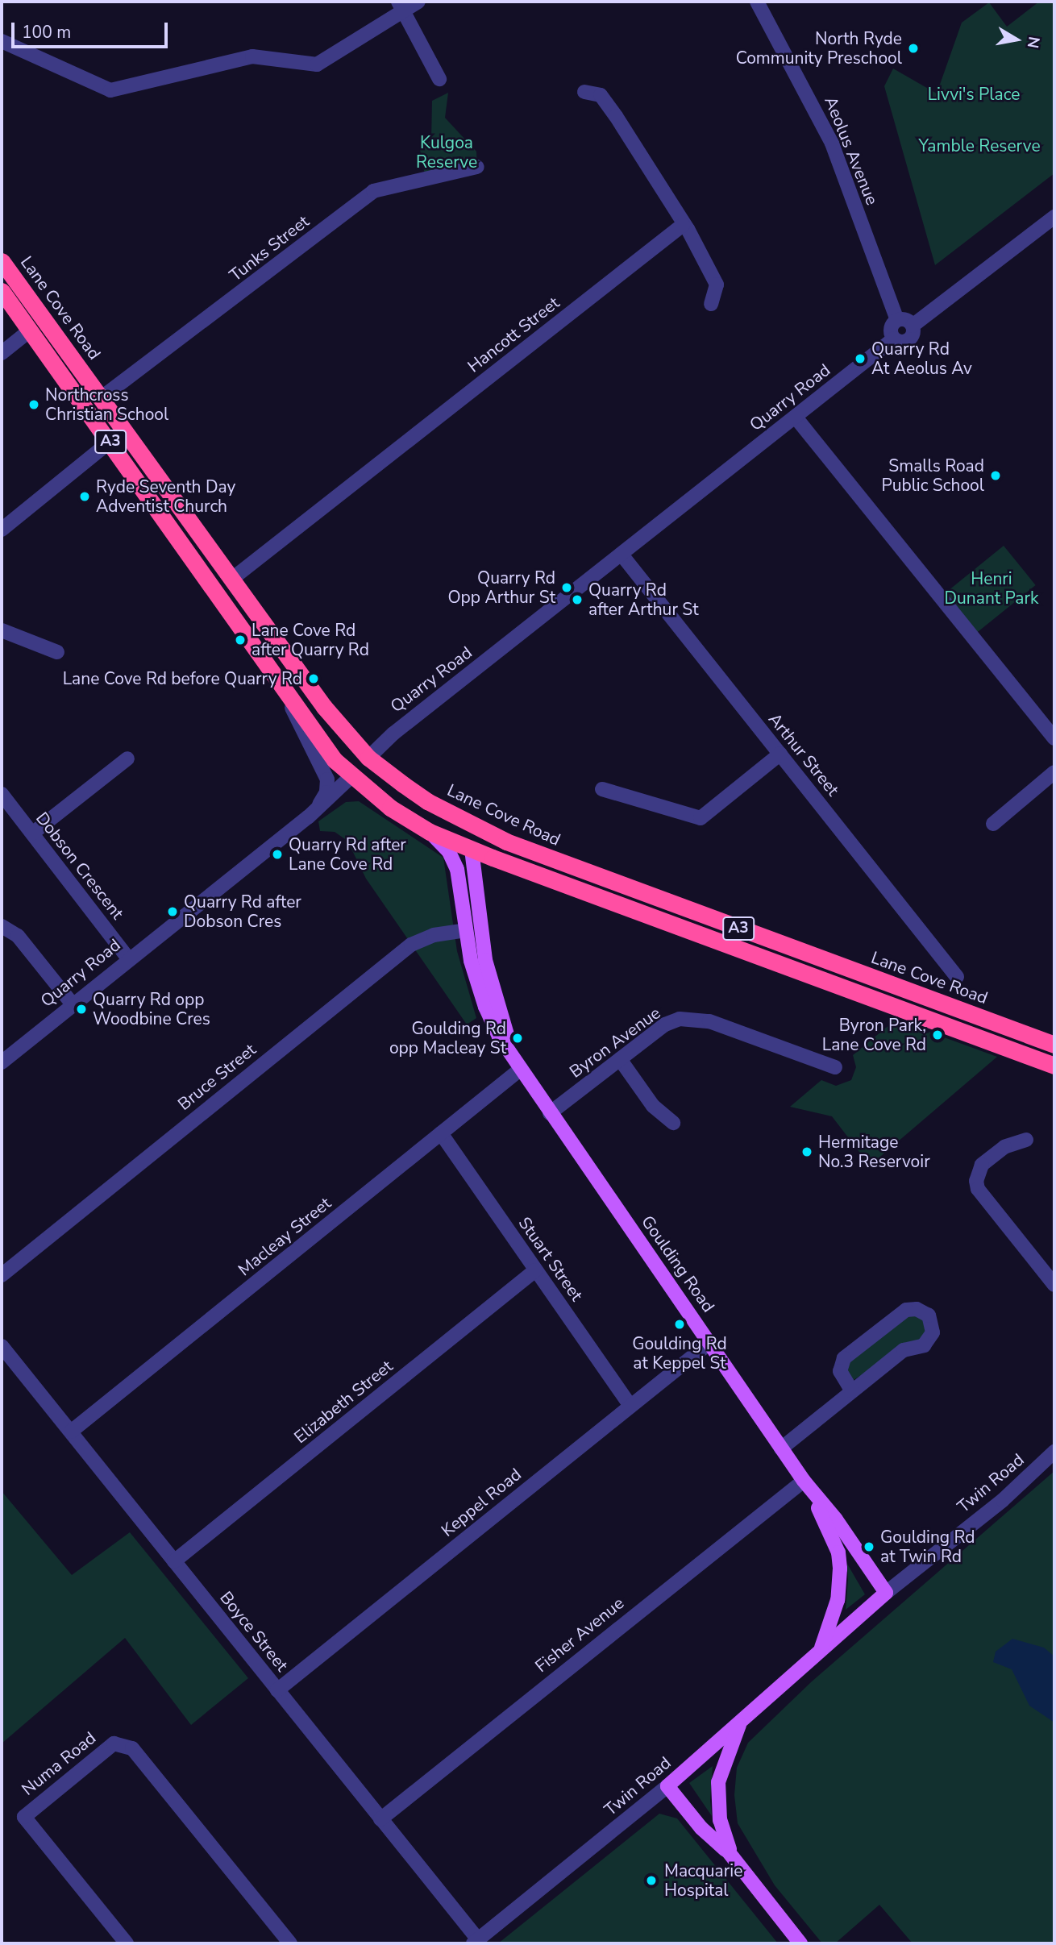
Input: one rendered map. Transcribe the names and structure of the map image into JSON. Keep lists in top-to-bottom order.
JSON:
{
  "streets": {
    "highway": ["Lane Cove Road", "Quarry Road", "A3"],
    "main road": ["Goulding Road", "Twin Road"],
    "street": [
      "Aeolus Avenue",
      "Tunks Street",
      "Hancott Street",
      "Arthur Street",
      "Dobson Crescent",
      "Byron Avenue",
      "Bruce Street",
      "Macleay Street",
      "Stuart Street",
      "Elizabeth Street",
      "Keppel Road",
      "Boyce Street",
      "Fisher Avenue",
      "Numa Road"
    ]
  },
  "crossings": [
    ["Aeolus Avenue", "Quarry Road"],
    ["Tunks Street", "Lane Cove Road"],
    ["Lane Cove Road", "Hancott Street"],
    ["Lane Cove Road", "Quarry Road"],
    ["Quarry Road", "A3"],
    ["Quarry Road", "Arthur Street"],
    ["Quarry Road", "Dobson Crescent"],
    ["A3", "Goulding Road"],
    ["Byron Avenue", "Goulding Road"],
    ["Bruce Street", "Goulding Road"],
    ["Macleay Street", "Stuart Street"],
    ["Macleay Street", "Goulding Road"],
    ["Macleay Street", "Boyce Street"],
    ["Stuart Street", "Elizabeth Street"],
    ["Stuart Street", "Keppel Road"],
    ["Goulding Road", "Twin Road"],
    ["Goulding Road", "Keppel Road"],
    ["Goulding Road", "Fisher Avenue"],
    ["Elizabeth Street", "Boyce Street"],
    ["Twin Road", "Boyce Street"],
    ["Keppel Road", "Boyce Street"],
    ["Boyce Street", "Fisher Avenue"]
  ],
  "parks": [
    "Livvi's Place",
    "Kulgoa Reserve",
    "Yamble Reserve",
    "Henri Dunant Park"
  ],
  "places": [
    "North Ryde Community Preschool",
    "Quarry Rd At Aeolus Av",
    "Northcross Christian School",
    "Smalls Road Public School",
    "Ryde Seventh Day Adventist Church",
    "Quarry Rd Opp Arthur St",
    "Quarry Rd after Arthur St",
    "Lane Cove Rd after Quarry Rd",
    "Lane Cove Rd before Quarry Rd",
    "Quarry Rd after Lane Cove Rd",
    "Quarry Rd after Dobson Cres",
    "Quarry Rd opp Woodbine Cres",
    "Byron Park, Lane Cove Rd",
    "Goulding Rd opp Macleay St",
    "Hermitage No.3 Reservoir",
    "Goulding Rd at Keppel St",
    "Goulding Rd at Twin Rd",
    "Macquarie Hospital"
  ],
  "scale_bar": "100 m",
  "north": "right"
}
